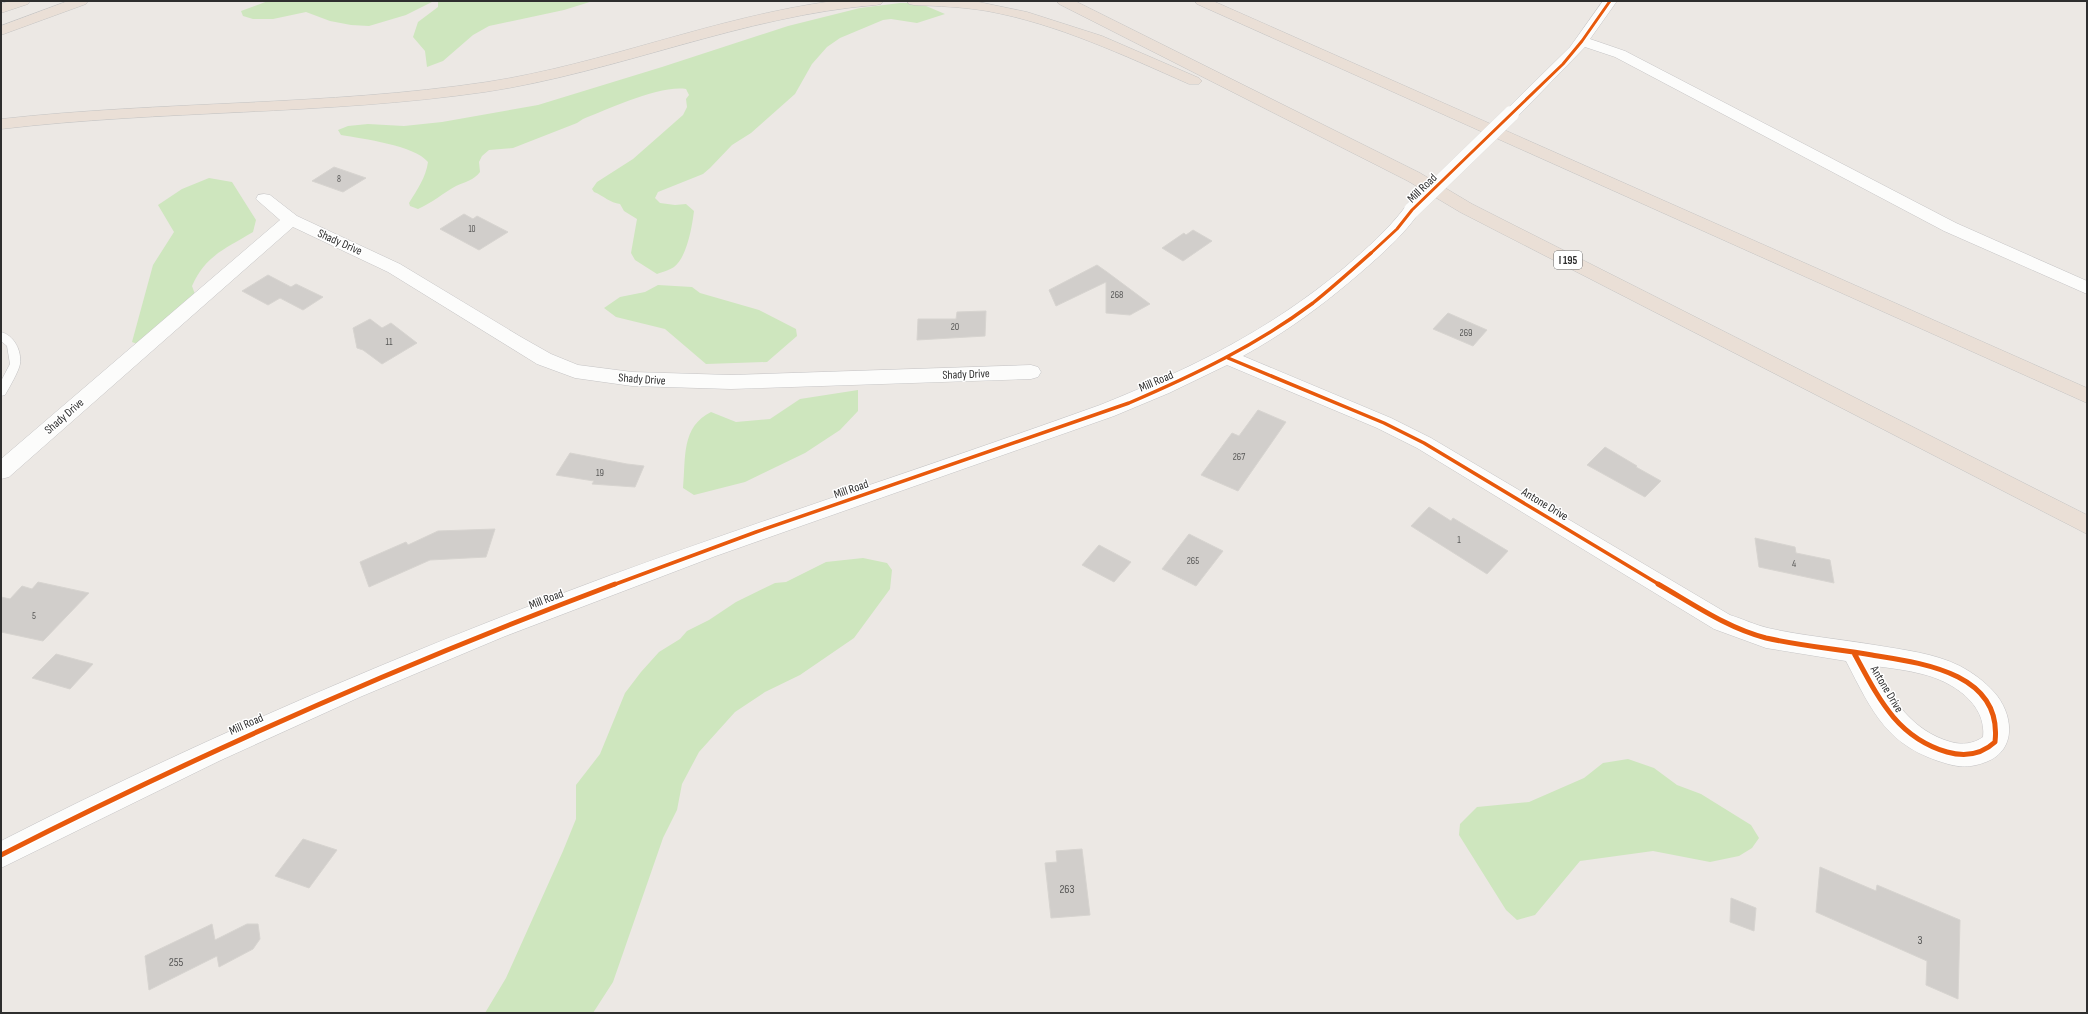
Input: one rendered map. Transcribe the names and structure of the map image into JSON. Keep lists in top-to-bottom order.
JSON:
{
  "streets": {
    "highway": ["I 195"],
    "street": ["Mill Road", "Shady Drive", "Antone Drive"]
  },
  "crossings": [
    ["Mill Road", "Antone Drive"]
  ],
  "house_numbers": [
    "8",
    "10",
    "268",
    "20",
    "269",
    "11",
    "267",
    "19",
    "1",
    "265",
    "4",
    "5",
    "263",
    "3",
    "255"
  ]
}
